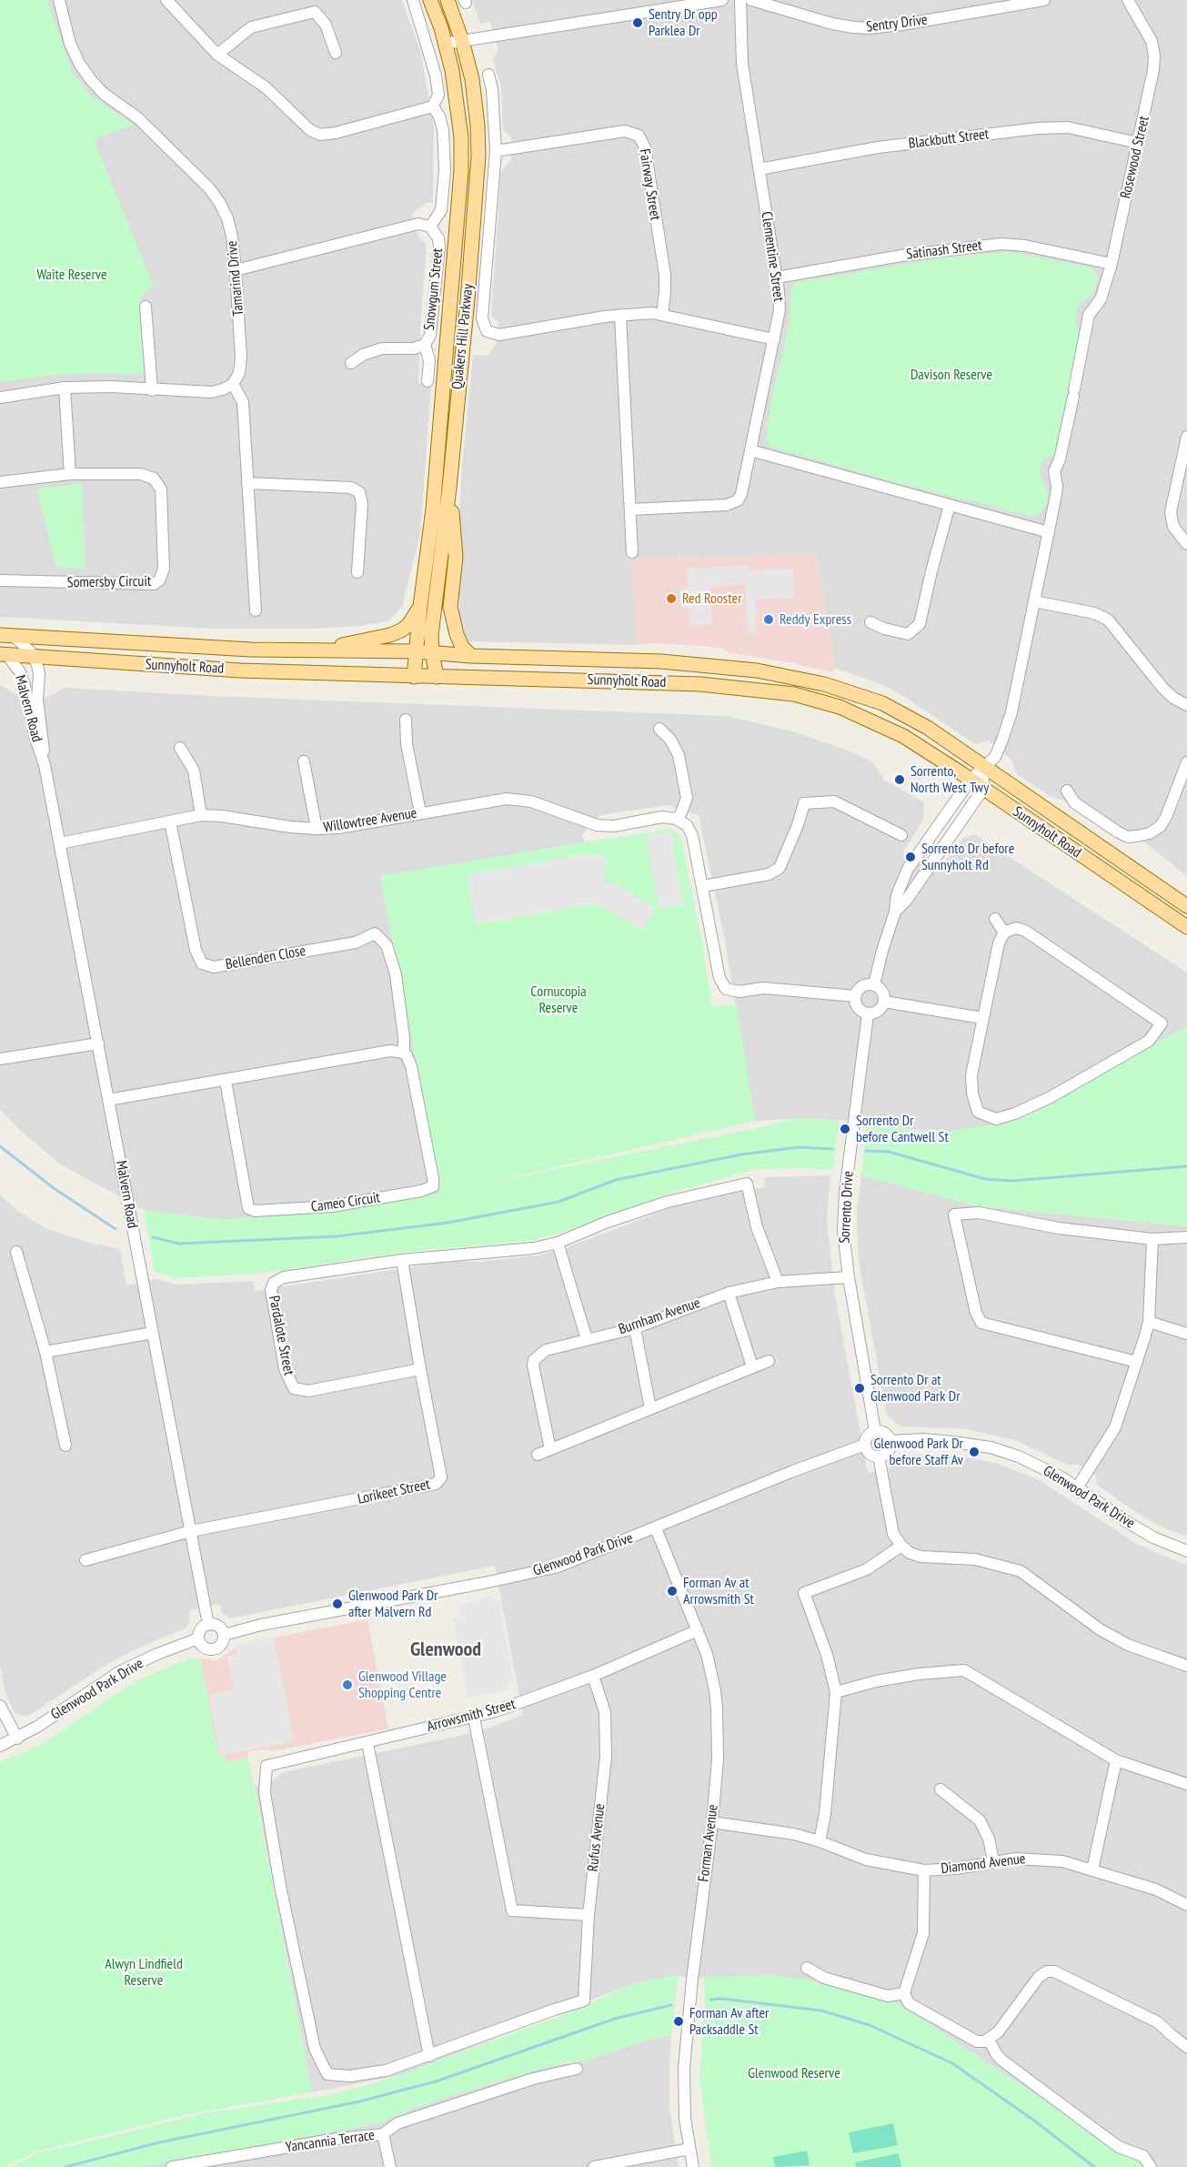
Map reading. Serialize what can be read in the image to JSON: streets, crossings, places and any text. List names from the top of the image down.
{
  "streets": {
    "main road": ["Quakers Hill Parkway", "Sunnyholt Road"],
    "street": [
      "Sentry Drive",
      "Blackbutt Street",
      "Rosewood Street",
      "Fairway Street",
      "Satinash Street",
      "Clementine Street",
      "Tamarind Drive",
      "Snowgum Street",
      "Somersby Circuit",
      "Malvern Road",
      "Willowtree Avenue",
      "Bellenden Close",
      "Cameo Circuit",
      "Sorrento Drive",
      "Burnham Avenue",
      "Pardalote Street",
      "Lorikeet Street",
      "Glenwood Park Drive",
      "Arrowsmith Street",
      "Rufus Avenue",
      "Forman Avenue",
      "Diamond Avenue",
      "Yancannia Terrace"
    ]
  },
  "crossings": [
    ["Blackbutt Street", "Rosewood Street"],
    ["Blackbutt Street", "Clementine Street"],
    ["Rosewood Street", "Satinash Street"],
    ["Satinash Street", "Clementine Street"],
    ["Tamarind Drive", "Snowgum Street"],
    ["Quakers Hill Parkway", "Sunnyholt Road"],
    ["Sunnyholt Road", "Malvern Road"],
    ["Malvern Road", "Willowtree Avenue"],
    ["Malvern Road", "Lorikeet Street"],
    ["Malvern Road", "Glenwood Park Drive"],
    ["Willowtree Avenue", "Bellenden Close"],
    ["Bellenden Close", "Cameo Circuit"],
    ["Sorrento Drive", "Burnham Avenue"],
    ["Sorrento Drive", "Glenwood Park Drive"],
    ["Pardalote Street", "Lorikeet Street"],
    ["Glenwood Park Drive", "Forman Avenue"],
    ["Arrowsmith Street", "Rufus Avenue"],
    ["Arrowsmith Street", "Forman Avenue"],
    ["Forman Avenue", "Diamond Avenue"]
  ],
  "districts": ["Glenwood"],
  "parks": [
    "Waite Reserve",
    "Davison Reserve",
    "Cornucopia Reserve",
    "Alwyn Lindfield Reserve",
    "Glenwood Reserve"
  ],
  "places": [
    "Sentry Dr opp Parklea Dr",
    "Red Rooster",
    "Reddy Express",
    "Sorrento, North West Twy",
    "Sorrento Dr before Sunnyholt Rd",
    "Sorrento Dr before Cantwell St",
    "Sorrento Dr at Glenwood Park Dr",
    "Glenwood Park Dr before Staff Av",
    "Forman Av at Arrowsmith St",
    "Glenwood Park Dr after Malvern Rd",
    "Glenwood Village Shopping Centre",
    "Forman Av after Packsaddle St"
  ]
}
